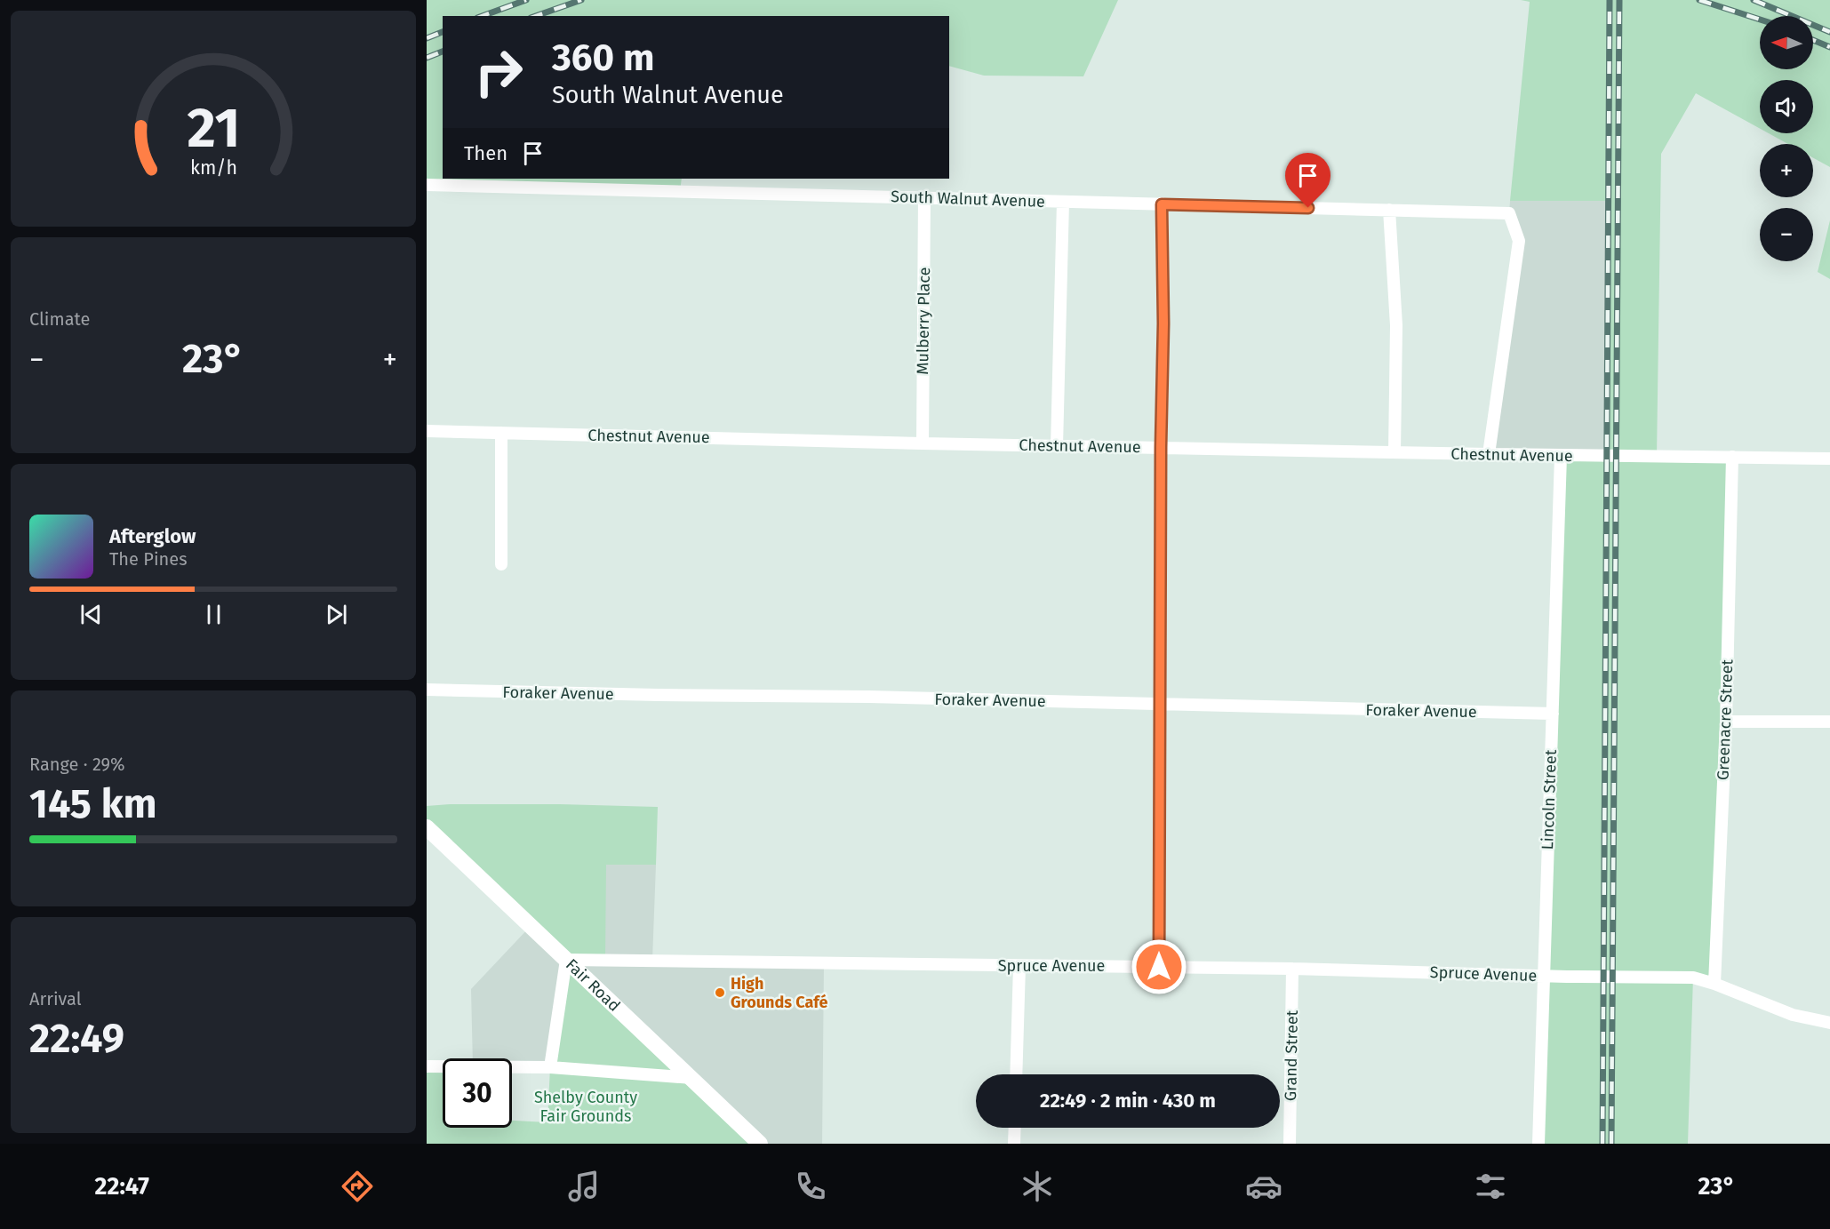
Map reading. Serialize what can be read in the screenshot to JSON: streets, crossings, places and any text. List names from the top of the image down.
{
  "streets": {
    "main road": ["Fair Road"],
    "street": [
      "South Walnut Avenue",
      "Mulberry Place",
      "Chestnut Avenue",
      "Foraker Avenue",
      "Greenacre Street",
      "Lincoln Street",
      "Spruce Avenue",
      "Grand Street"
    ]
  },
  "crossings": [
    ["South Walnut Avenue", "Mulberry Place"],
    ["South Walnut Avenue", "Chestnut Avenue"],
    ["Mulberry Place", "Chestnut Avenue"],
    ["Chestnut Avenue", "Greenacre Street"],
    ["Chestnut Avenue", "Lincoln Street"],
    ["Foraker Avenue", "Lincoln Street"],
    ["Greenacre Street", "Spruce Avenue"],
    ["Lincoln Street", "Spruce Avenue"],
    ["Spruce Avenue", "Fair Road"],
    ["Spruce Avenue", "Grand Street"]
  ],
  "parks": ["Shelby County Fair Grounds"],
  "places": ["High Grounds Café"],
  "north": "left",
  "page": {
    "map_buttons": ["+", "−"],
    "turn": ["360 m", "South Walnut Avenue"],
    "then": "Then",
    "tile": [
      "Climate",
      ["Range · 29%", "145 km"],
      ["Arrival", "22:49"]
    ],
    "heat": ["−", "23°", "+"],
    "song": ["Afterglow", "The Pines"],
    "limit": "30",
    "trip": "22:49 · 2 min · 430 m",
    "tabs": ["22:47", "23°"],
    "gauge": ["21", "km/h"]
  }
}
